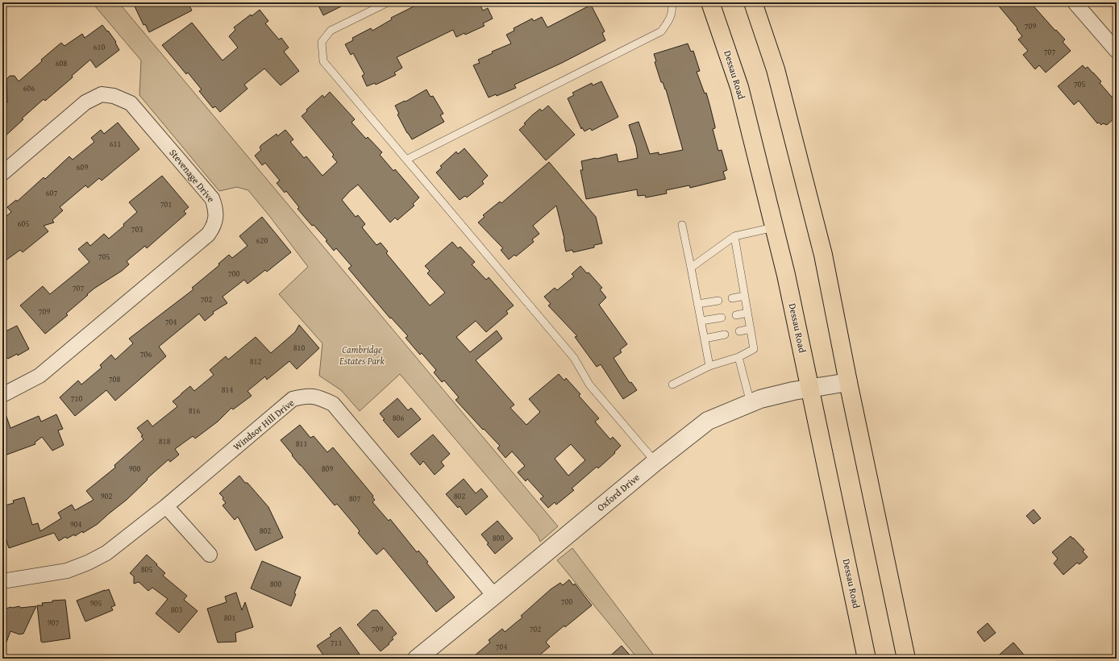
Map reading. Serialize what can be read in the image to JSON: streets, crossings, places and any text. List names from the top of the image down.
{
  "streets": {
    "main road": ["Dessau Road"],
    "street": ["Stevenage Drive", "Windsor Hill Drive", "Oxford Drive"]
  },
  "crossings": [
    ["Dessau Road", "Oxford Drive"],
    ["Windsor Hill Drive", "Oxford Drive"]
  ],
  "parks": ["Cambridge Estates Park"],
  "house_numbers": [
    "709",
    "610",
    "707",
    "608",
    "705",
    "606",
    "611",
    "609",
    "607",
    "701",
    "605",
    "703",
    "620",
    "705",
    "700",
    "707",
    "702",
    "709",
    "704",
    "810",
    "706",
    "812",
    "708",
    "814",
    "710",
    "816",
    "806",
    "818",
    "811",
    "900",
    "809",
    "902",
    "802",
    "807",
    "904",
    "802",
    "800",
    "805",
    "800",
    "700",
    "905",
    "803",
    "801",
    "907",
    "709",
    "702",
    "711",
    "704"
  ]
}
